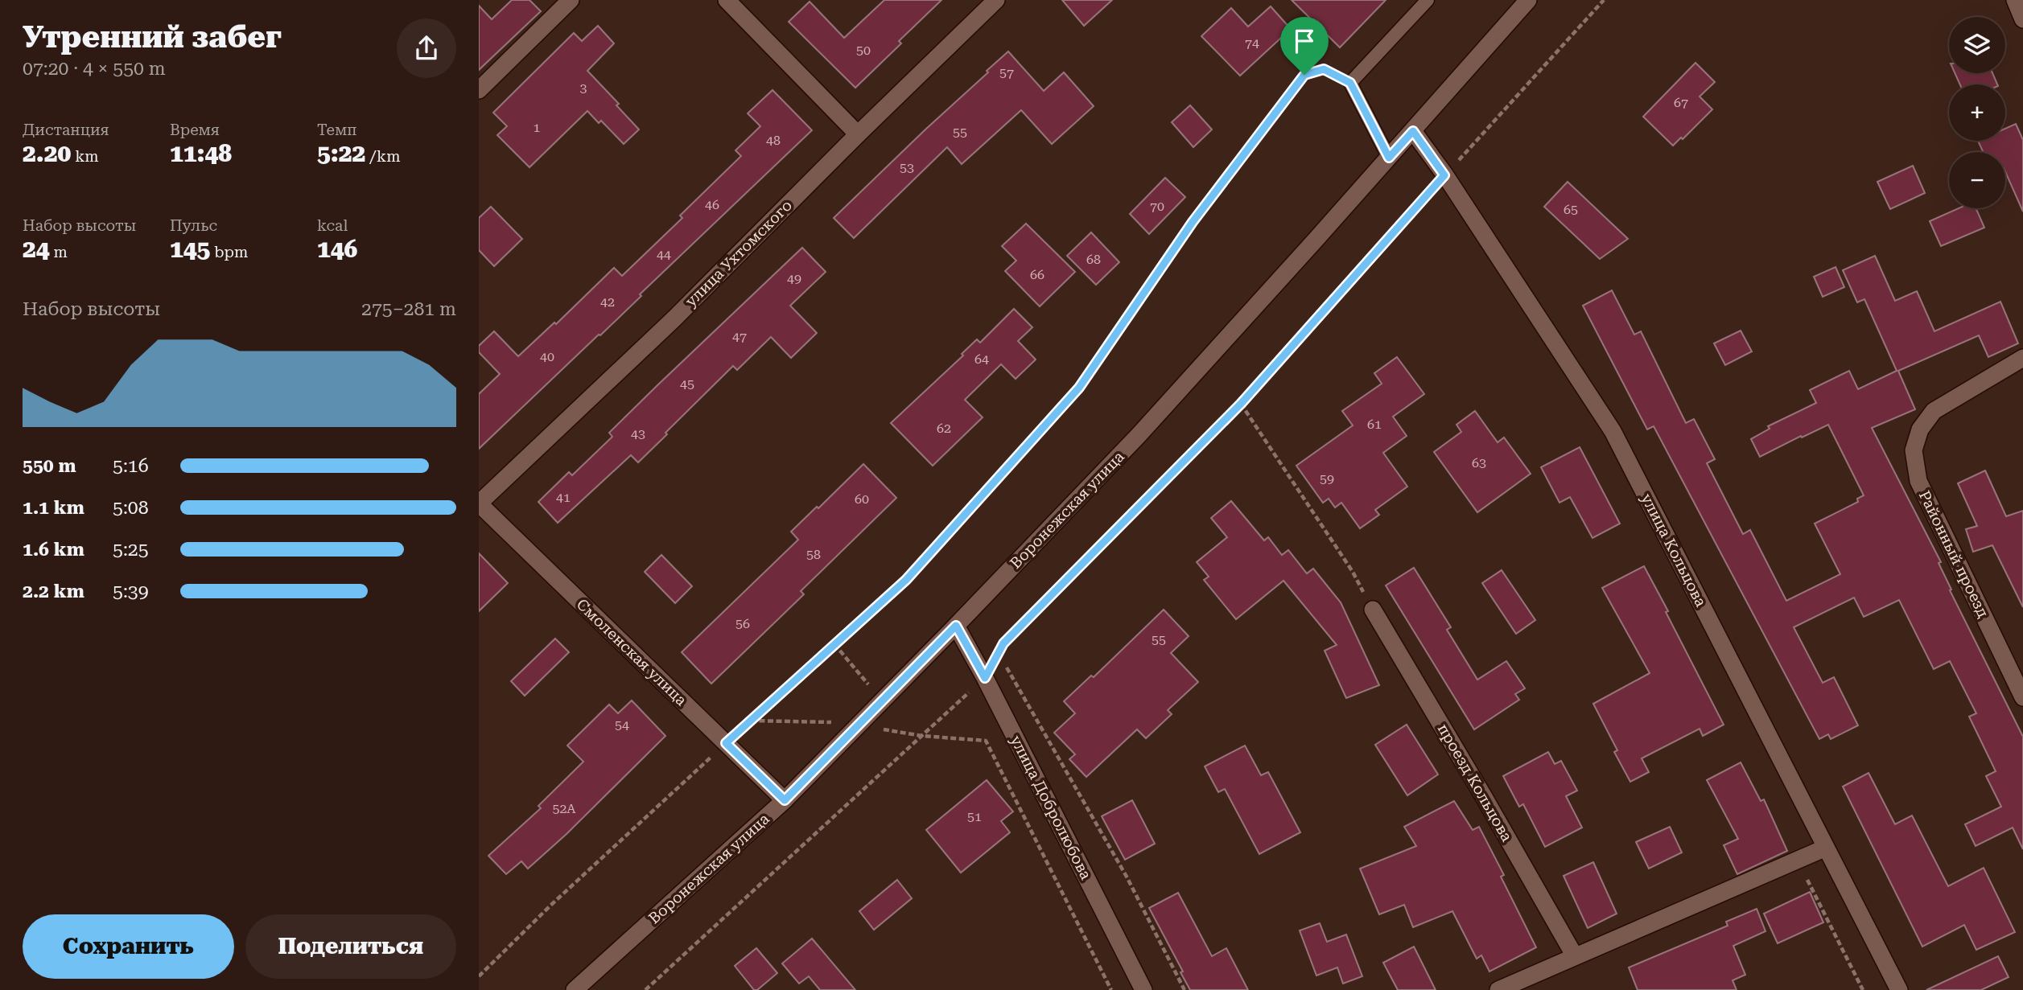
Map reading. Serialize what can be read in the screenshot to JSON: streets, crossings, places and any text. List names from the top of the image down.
{
  "streets": {
    "street": [
      "улица Ухтомского",
      "Воронежская улица",
      "улица Кольцова",
      "Районный проезд",
      "Смоленская улица",
      "проезд Кольцова",
      "улица Добролюбова"
    ]
  },
  "crossings": [
    ["улица Ухтомского", "Смоленская улица"],
    ["Воронежская улица", "улица Кольцова"],
    ["Воронежская улица", "Смоленская улица"],
    ["Воронежская улица", "улица Добролюбова"]
  ],
  "house_numbers": [
    "74",
    "50",
    "57",
    "3",
    "67",
    "1",
    "55",
    "48",
    "53",
    "46",
    "70",
    "65",
    "44",
    "68",
    "66",
    "49",
    "42",
    "47",
    "40",
    "64",
    "45",
    "61",
    "62",
    "43",
    "63",
    "59",
    "41",
    "60",
    "58",
    "56",
    "55",
    "54",
    "52А",
    "51"
  ],
  "page": {
    "heading": ["Утренний забег", "07:20 · 4 × 550 m"],
    "map_buttons": ["+", "−"],
    "stats": [
      ["Дистанция", "2.20 km"],
      ["Время", "11:48"],
      ["Темп", "5:22 /km"],
      ["Набор высоты", "24 m"],
      ["Пульс", "145 bpm"],
      ["kcal", "146"]
    ],
    "chart": ["Набор высоты", "275–281 m"],
    "list": [
      {
        "name": "550 m",
        "note": "5:16"
      },
      {
        "name": "1.1 km",
        "note": "5:08"
      },
      {
        "name": "1.6 km",
        "note": "5:25"
      },
      {
        "name": "2.2 km",
        "note": "5:39"
      }
    ],
    "buttons": ["Сохранить", "Поделиться"]
  }
}
